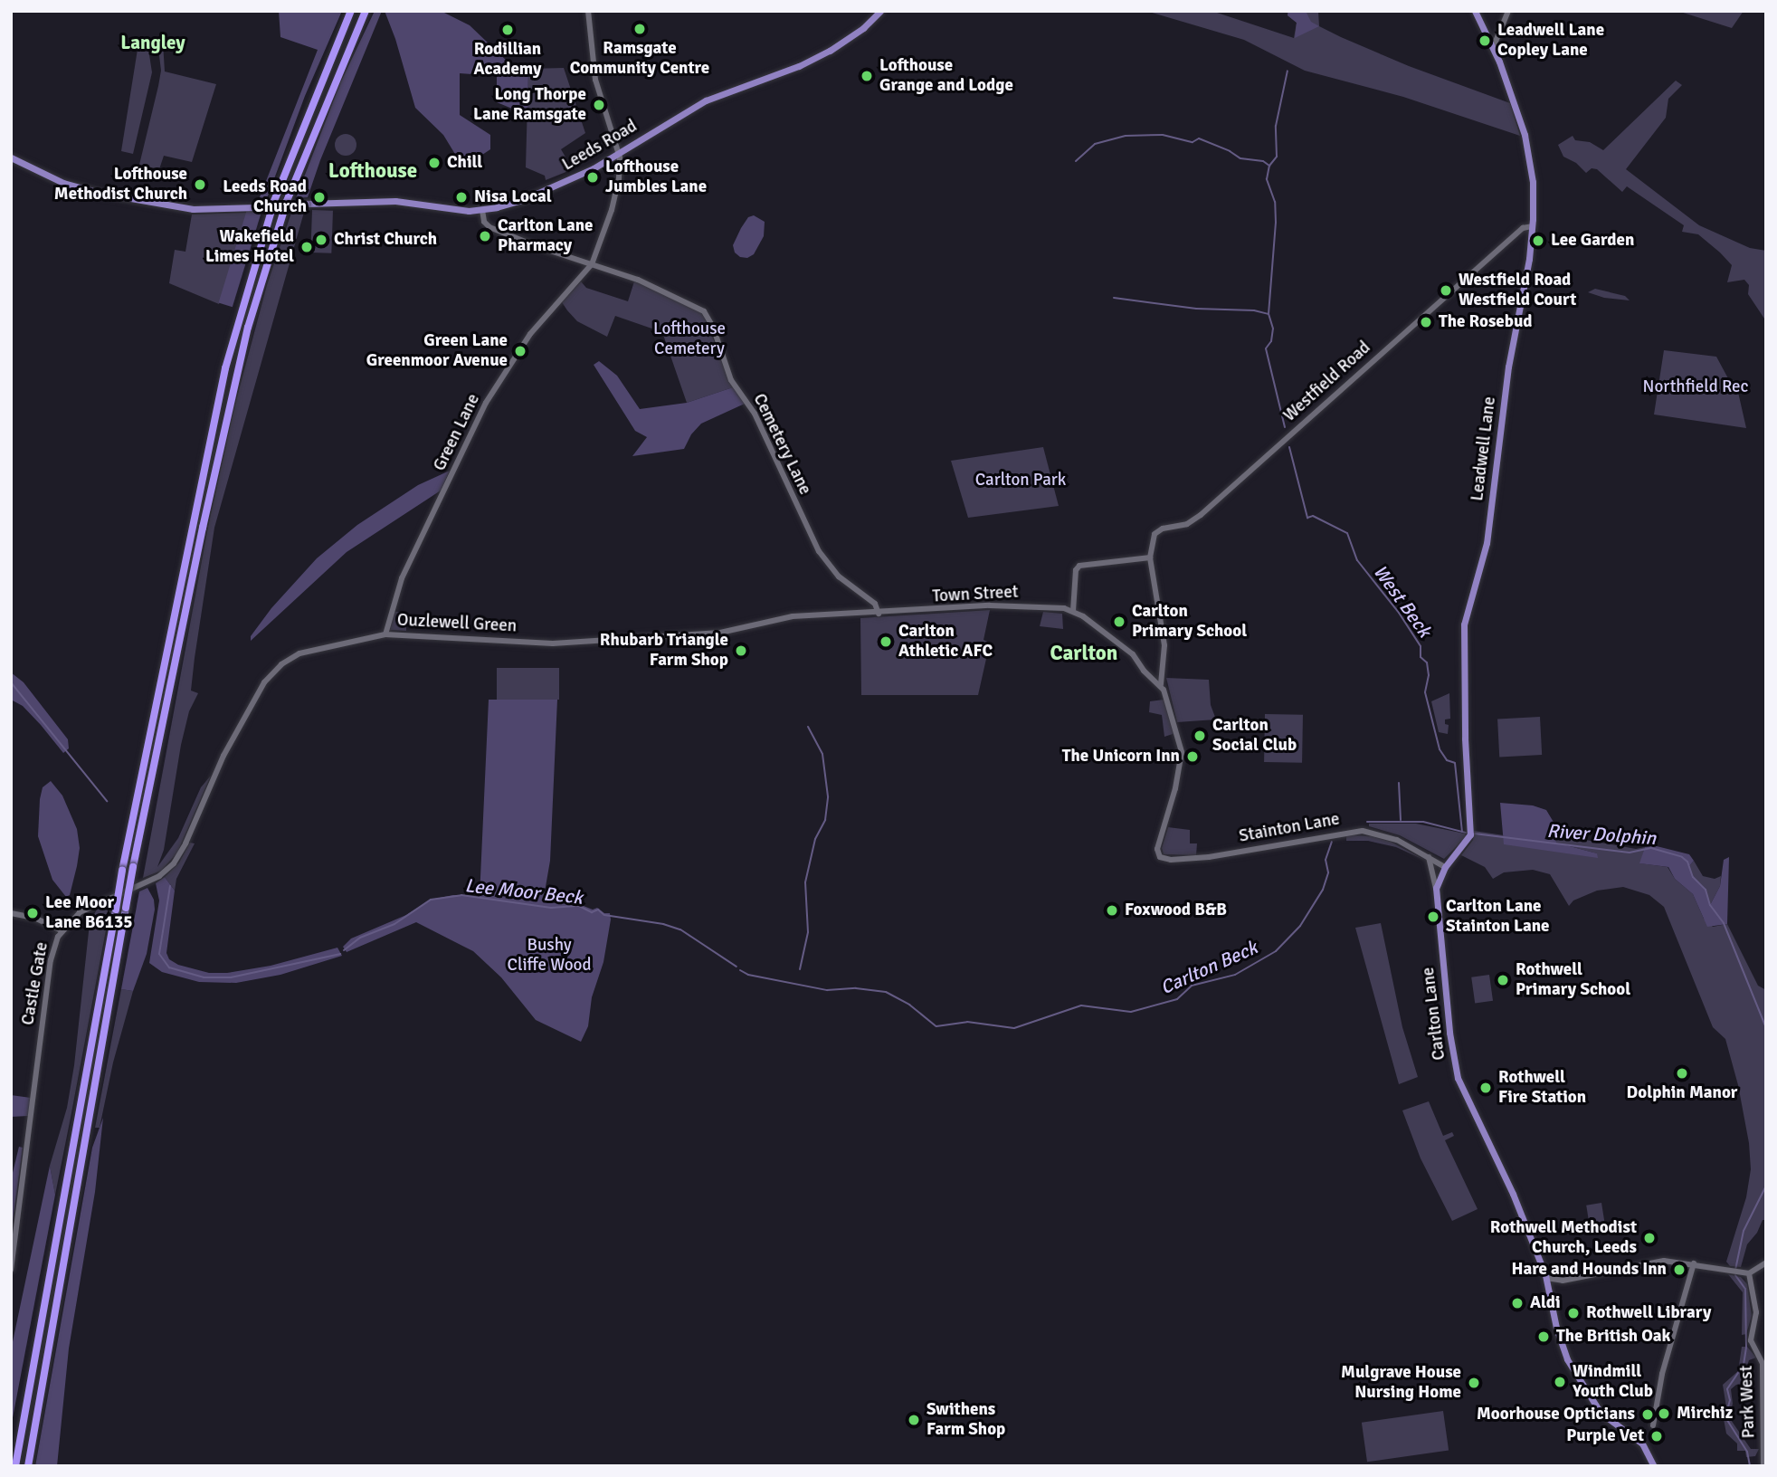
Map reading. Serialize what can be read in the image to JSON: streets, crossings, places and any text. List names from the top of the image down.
{
  "streets": {
    "main road": ["Leeds Road", "Leadwell Lane", "Carlton Lane"],
    "street": [
      "Westfield Road",
      "Green Lane",
      "Cemetery Lane",
      "Town Street",
      "Ouzlewell Green",
      "Stainton Lane",
      "Castle Gate",
      "Park West"
    ]
  },
  "crossings": [
    ["Westfield Road", "Leadwell Lane"],
    ["Green Lane", "Cemetery Lane"],
    ["Green Lane", "Ouzlewell Green"],
    ["Cemetery Lane", "Town Street"],
    ["Cemetery Lane", "Ouzlewell Green"],
    ["Leadwell Lane", "Stainton Lane"],
    ["Leadwell Lane", "Carlton Lane"],
    ["Town Street", "Ouzlewell Green"],
    ["Ouzlewell Green", "Castle Gate"]
  ],
  "districts": ["Langley", "Lofthouse", "Carlton"],
  "water": [
    "West Beck",
    "River Dolphin",
    "Lee Moor Beck",
    "Carlton Beck"
  ],
  "parks": [
    "Lofthouse Cemetery",
    "Northfield Rec",
    "Carlton Park",
    "Bushy Cliffe Wood"
  ],
  "places": [
    "Ramsgate Community Centre",
    "Rodillian Academy",
    "Leadwell Lane Copley Lane",
    "Lofthouse Grange and Lodge",
    "Long Thorpe Lane Ramsgate",
    "Chill",
    "Lofthouse Jumbles Lane",
    "Lofthouse Methodist Church",
    "Leeds Road Church",
    "Nisa Local",
    "Carlton Lane Pharmacy",
    "Christ Church",
    "Lee Garden",
    "Wakefield Limes Hotel",
    "Westfield Road Westfield Court",
    "The Rosebud",
    "Green Lane Greenmoor Avenue",
    "Carlton Primary School",
    "Carlton Athletic AFC",
    "Rhubarb Triangle Farm Shop",
    "Carlton Social Club",
    "The Unicorn Inn",
    "Foxwood B&B",
    "Lee Moor Lane B6135",
    "Carlton Lane Stainton Lane",
    "Rothwell Primary School",
    "Dolphin Manor",
    "Rothwell Fire Station",
    "Rothwell Methodist Church, Leeds",
    "Hare and Hounds Inn",
    "Aldi",
    "Rothwell Library",
    "The British Oak",
    "Windmill Youth Club",
    "Mulgrave House Nursing Home",
    "Mirchiz",
    "Moorhouse Opticians",
    "Swithens Farm Shop",
    "Purple Vet"
  ]
}
